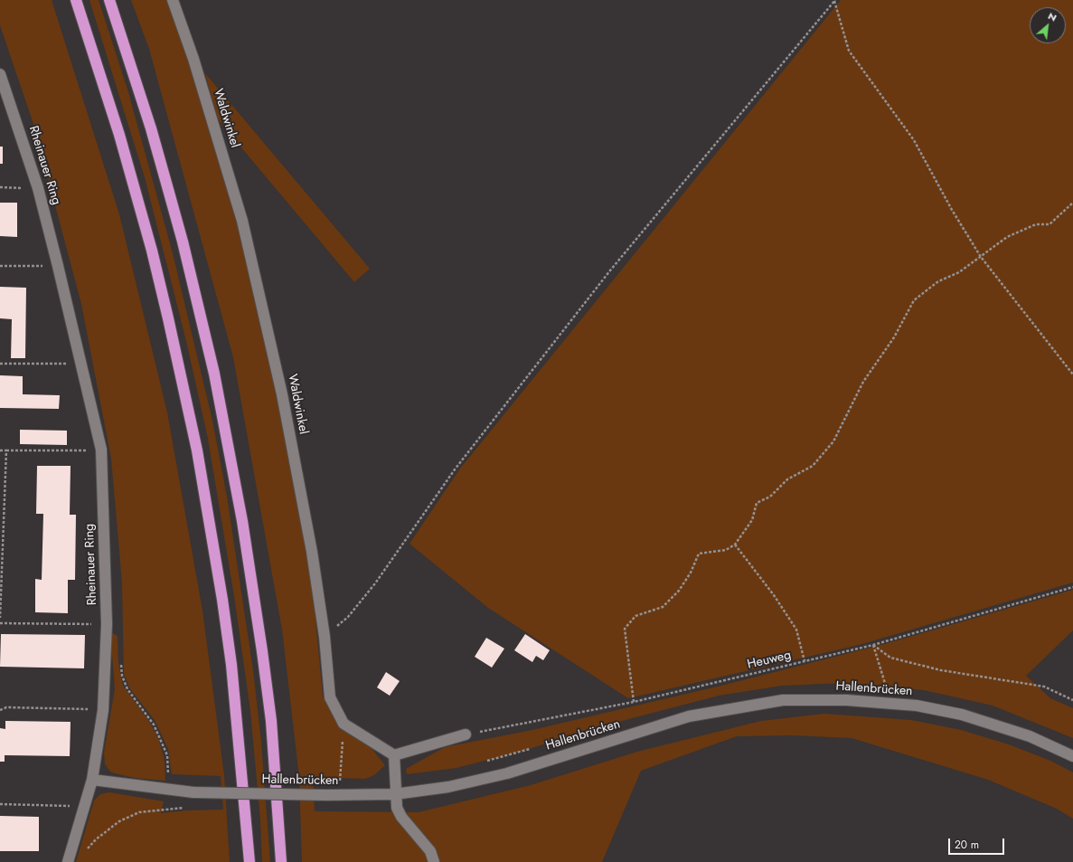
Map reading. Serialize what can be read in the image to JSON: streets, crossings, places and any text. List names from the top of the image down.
{
  "streets": {
    "street": ["Waldwinkel", "Rheinauer Ring", "Hallenbrücken"],
    "path": ["Heuweg"]
  },
  "crossings": [
    ["Rheinauer Ring", "Hallenbrücken"]
  ],
  "scale_bar": "20 m",
  "north": "top right"
}
